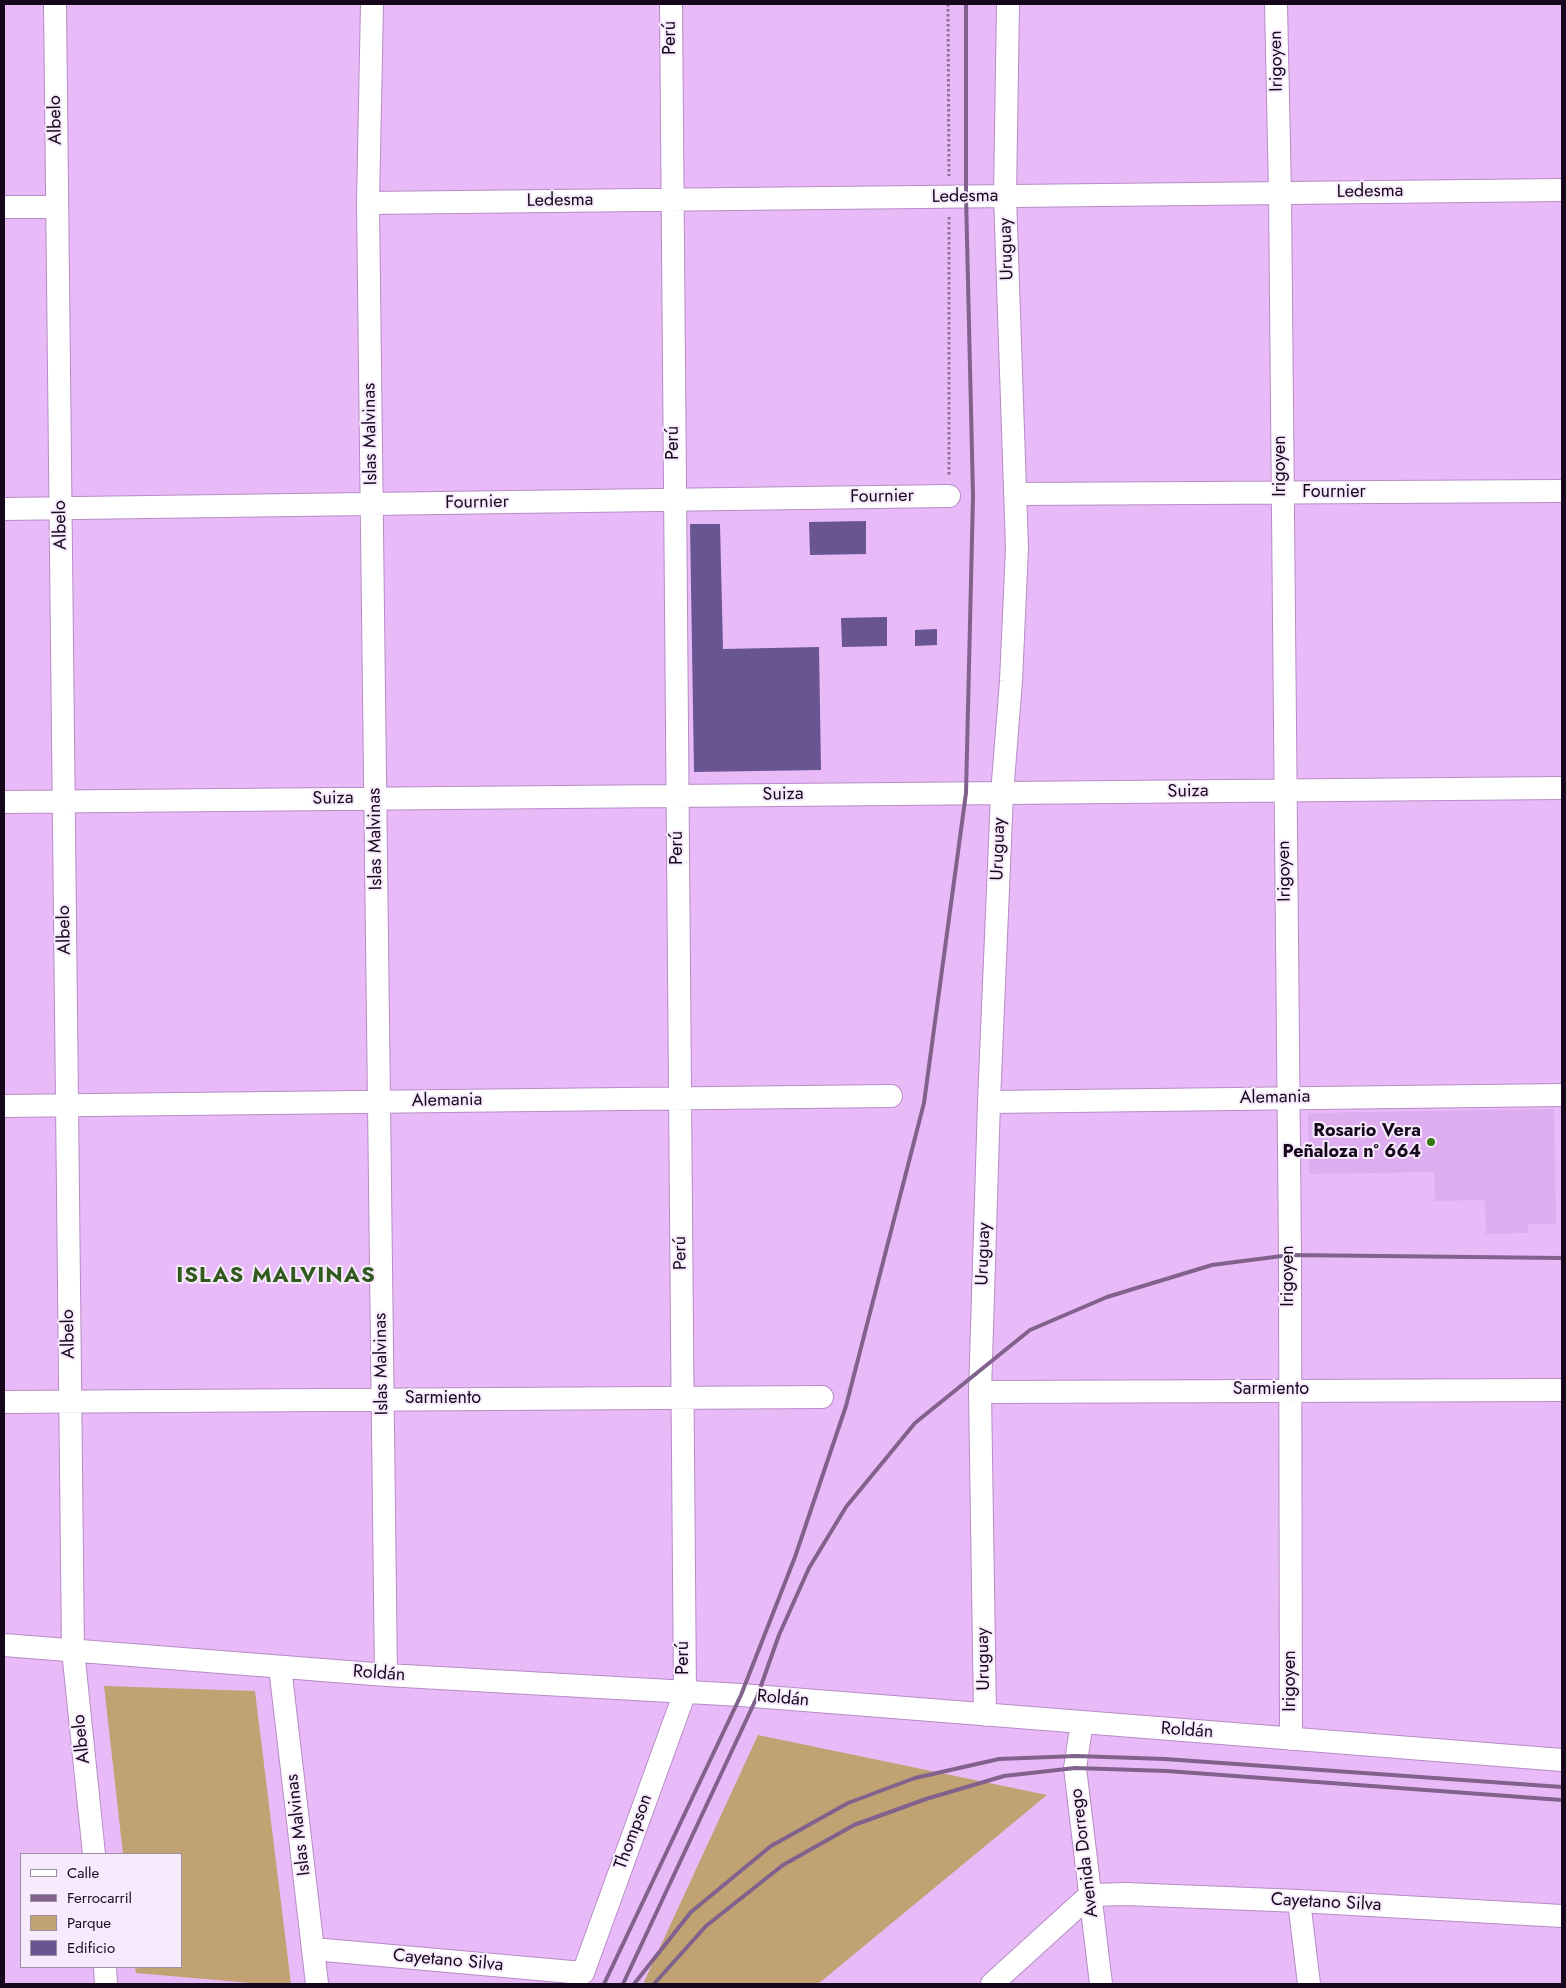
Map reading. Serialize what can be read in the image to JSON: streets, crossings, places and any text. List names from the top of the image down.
{
  "streets": {
    "street": [
      "Perú",
      "Irigoyen",
      "Albelo",
      "Ledesma",
      "Uruguay",
      "Islas Malvinas",
      "Fournier",
      "Suiza",
      "Alemania",
      "Sarmiento",
      "Roldán",
      "Thompson",
      "Avenida Dorrego",
      "Cayetano Silva"
    ]
  },
  "crossings": [
    ["Perú", "Ledesma"],
    ["Perú", "Fournier"],
    ["Perú", "Suiza"],
    ["Perú", "Alemania"],
    ["Perú", "Sarmiento"],
    ["Perú", "Roldán"],
    ["Perú", "Thompson"],
    ["Irigoyen", "Ledesma"],
    ["Irigoyen", "Fournier"],
    ["Irigoyen", "Suiza"],
    ["Irigoyen", "Alemania"],
    ["Irigoyen", "Sarmiento"],
    ["Irigoyen", "Roldán"],
    ["Albelo", "Fournier"],
    ["Albelo", "Suiza"],
    ["Albelo", "Alemania"],
    ["Albelo", "Sarmiento"],
    ["Albelo", "Roldán"],
    ["Ledesma", "Uruguay"],
    ["Ledesma", "Islas Malvinas"],
    ["Uruguay", "Fournier"],
    ["Uruguay", "Suiza"],
    ["Uruguay", "Alemania"],
    ["Uruguay", "Sarmiento"],
    ["Uruguay", "Roldán"],
    ["Islas Malvinas", "Fournier"],
    ["Islas Malvinas", "Suiza"],
    ["Islas Malvinas", "Alemania"],
    ["Islas Malvinas", "Sarmiento"],
    ["Islas Malvinas", "Roldán"],
    ["Islas Malvinas", "Cayetano Silva"],
    ["Roldán", "Thompson"],
    ["Roldán", "Avenida Dorrego"],
    ["Thompson", "Cayetano Silva"],
    ["Avenida Dorrego", "Cayetano Silva"]
  ],
  "districts": ["ISLAS MALVINAS"],
  "places": ["Rosario Vera Peñaloza n° 664"],
  "legend": [
    "Calle",
    "Ferrocarril",
    "Parque",
    "Edificio"
  ]
}
